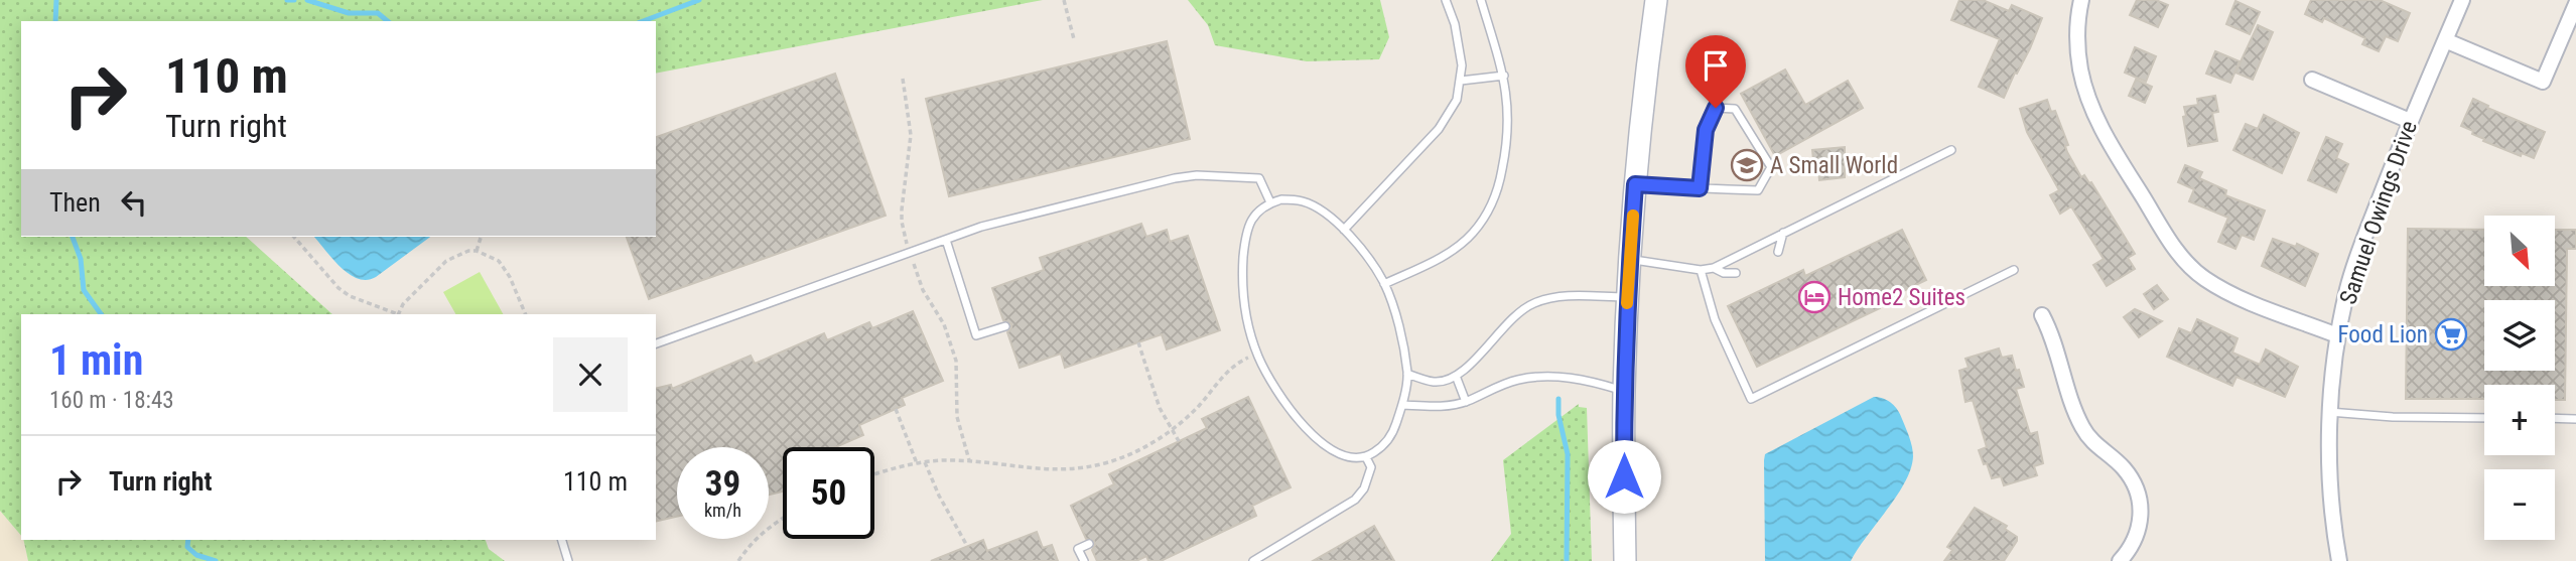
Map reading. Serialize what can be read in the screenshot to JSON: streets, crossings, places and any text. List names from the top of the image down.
{
  "streets": {
    "street": ["Samuel Owings Drive"]
  },
  "places": {
    "school or university": ["A Small World"],
    "hotel": ["Home2 Suites"],
    "supermarket": ["Food Lion"]
  },
  "north": "bottom right",
  "page": {
    "turn": ["110 m", "Turn right"],
    "then": "Then",
    "map_buttons": ["+", "−"],
    "heading": ["1 min", "160 m · 18:43"],
    "list": [
      {
        "name": "Turn right",
        "value": "110 m"
      }
    ],
    "speed": "39 km/h",
    "limit": "50"
  }
}
